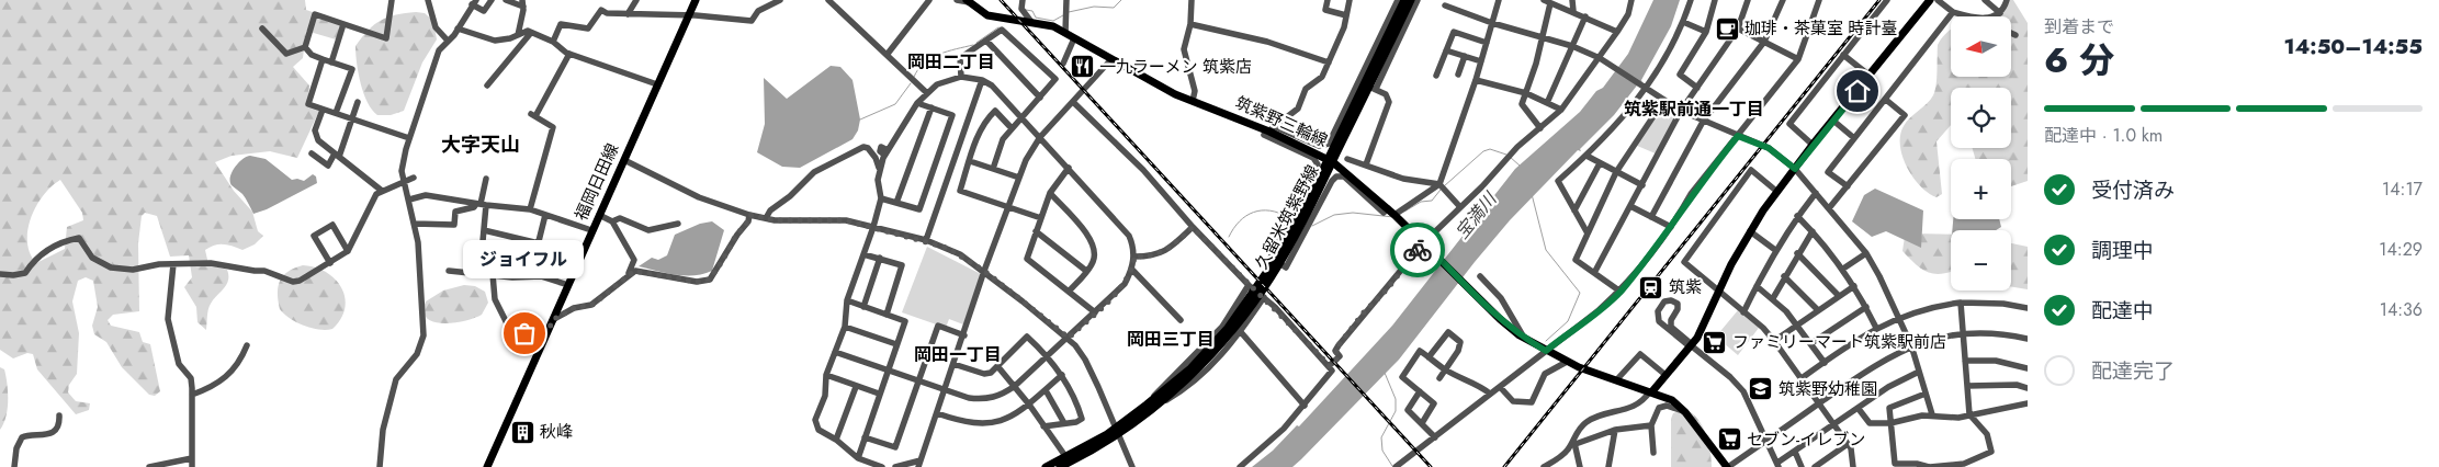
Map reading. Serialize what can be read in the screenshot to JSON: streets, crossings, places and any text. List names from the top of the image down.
{
  "streets": {
    "main road": ["筑紫野三輪線", "福岡日田線", "久留米筑紫野線"]
  },
  "crossings": [
    ["筑紫野三輪線", "久留米筑紫野線"]
  ],
  "districts": [
    "岡田二丁目",
    "筑紫駅前通一丁目",
    "大字天山",
    "岡田三丁目",
    "岡田一丁目"
  ],
  "water": ["宝満川"],
  "places": {
    "cafe": ["珈琲・茶菓室 時計臺"],
    "restaurant": ["一九ラーメン 筑紫店"],
    "station": ["筑紫"],
    "other": ["ジョイフル"],
    "supermarket": ["ファミリーマート筑紫駅前店", "セブン-イレブン"],
    "school or university": ["筑紫野幼稚園"],
    "building": ["秋峰"]
  },
  "north": "left",
  "page": {
    "heading": ["6 分", "到着まで", "14:50–14:55"],
    "map_buttons": ["+", "−"],
    "bar": "配達中 · 1.0 km",
    "list": [
      ["受付済み", "14:17"],
      ["調理中", "14:29"],
      ["配達中", "14:36"],
      "配達完了"
    ],
    "bubble": "ジョイフル"
  }
}
